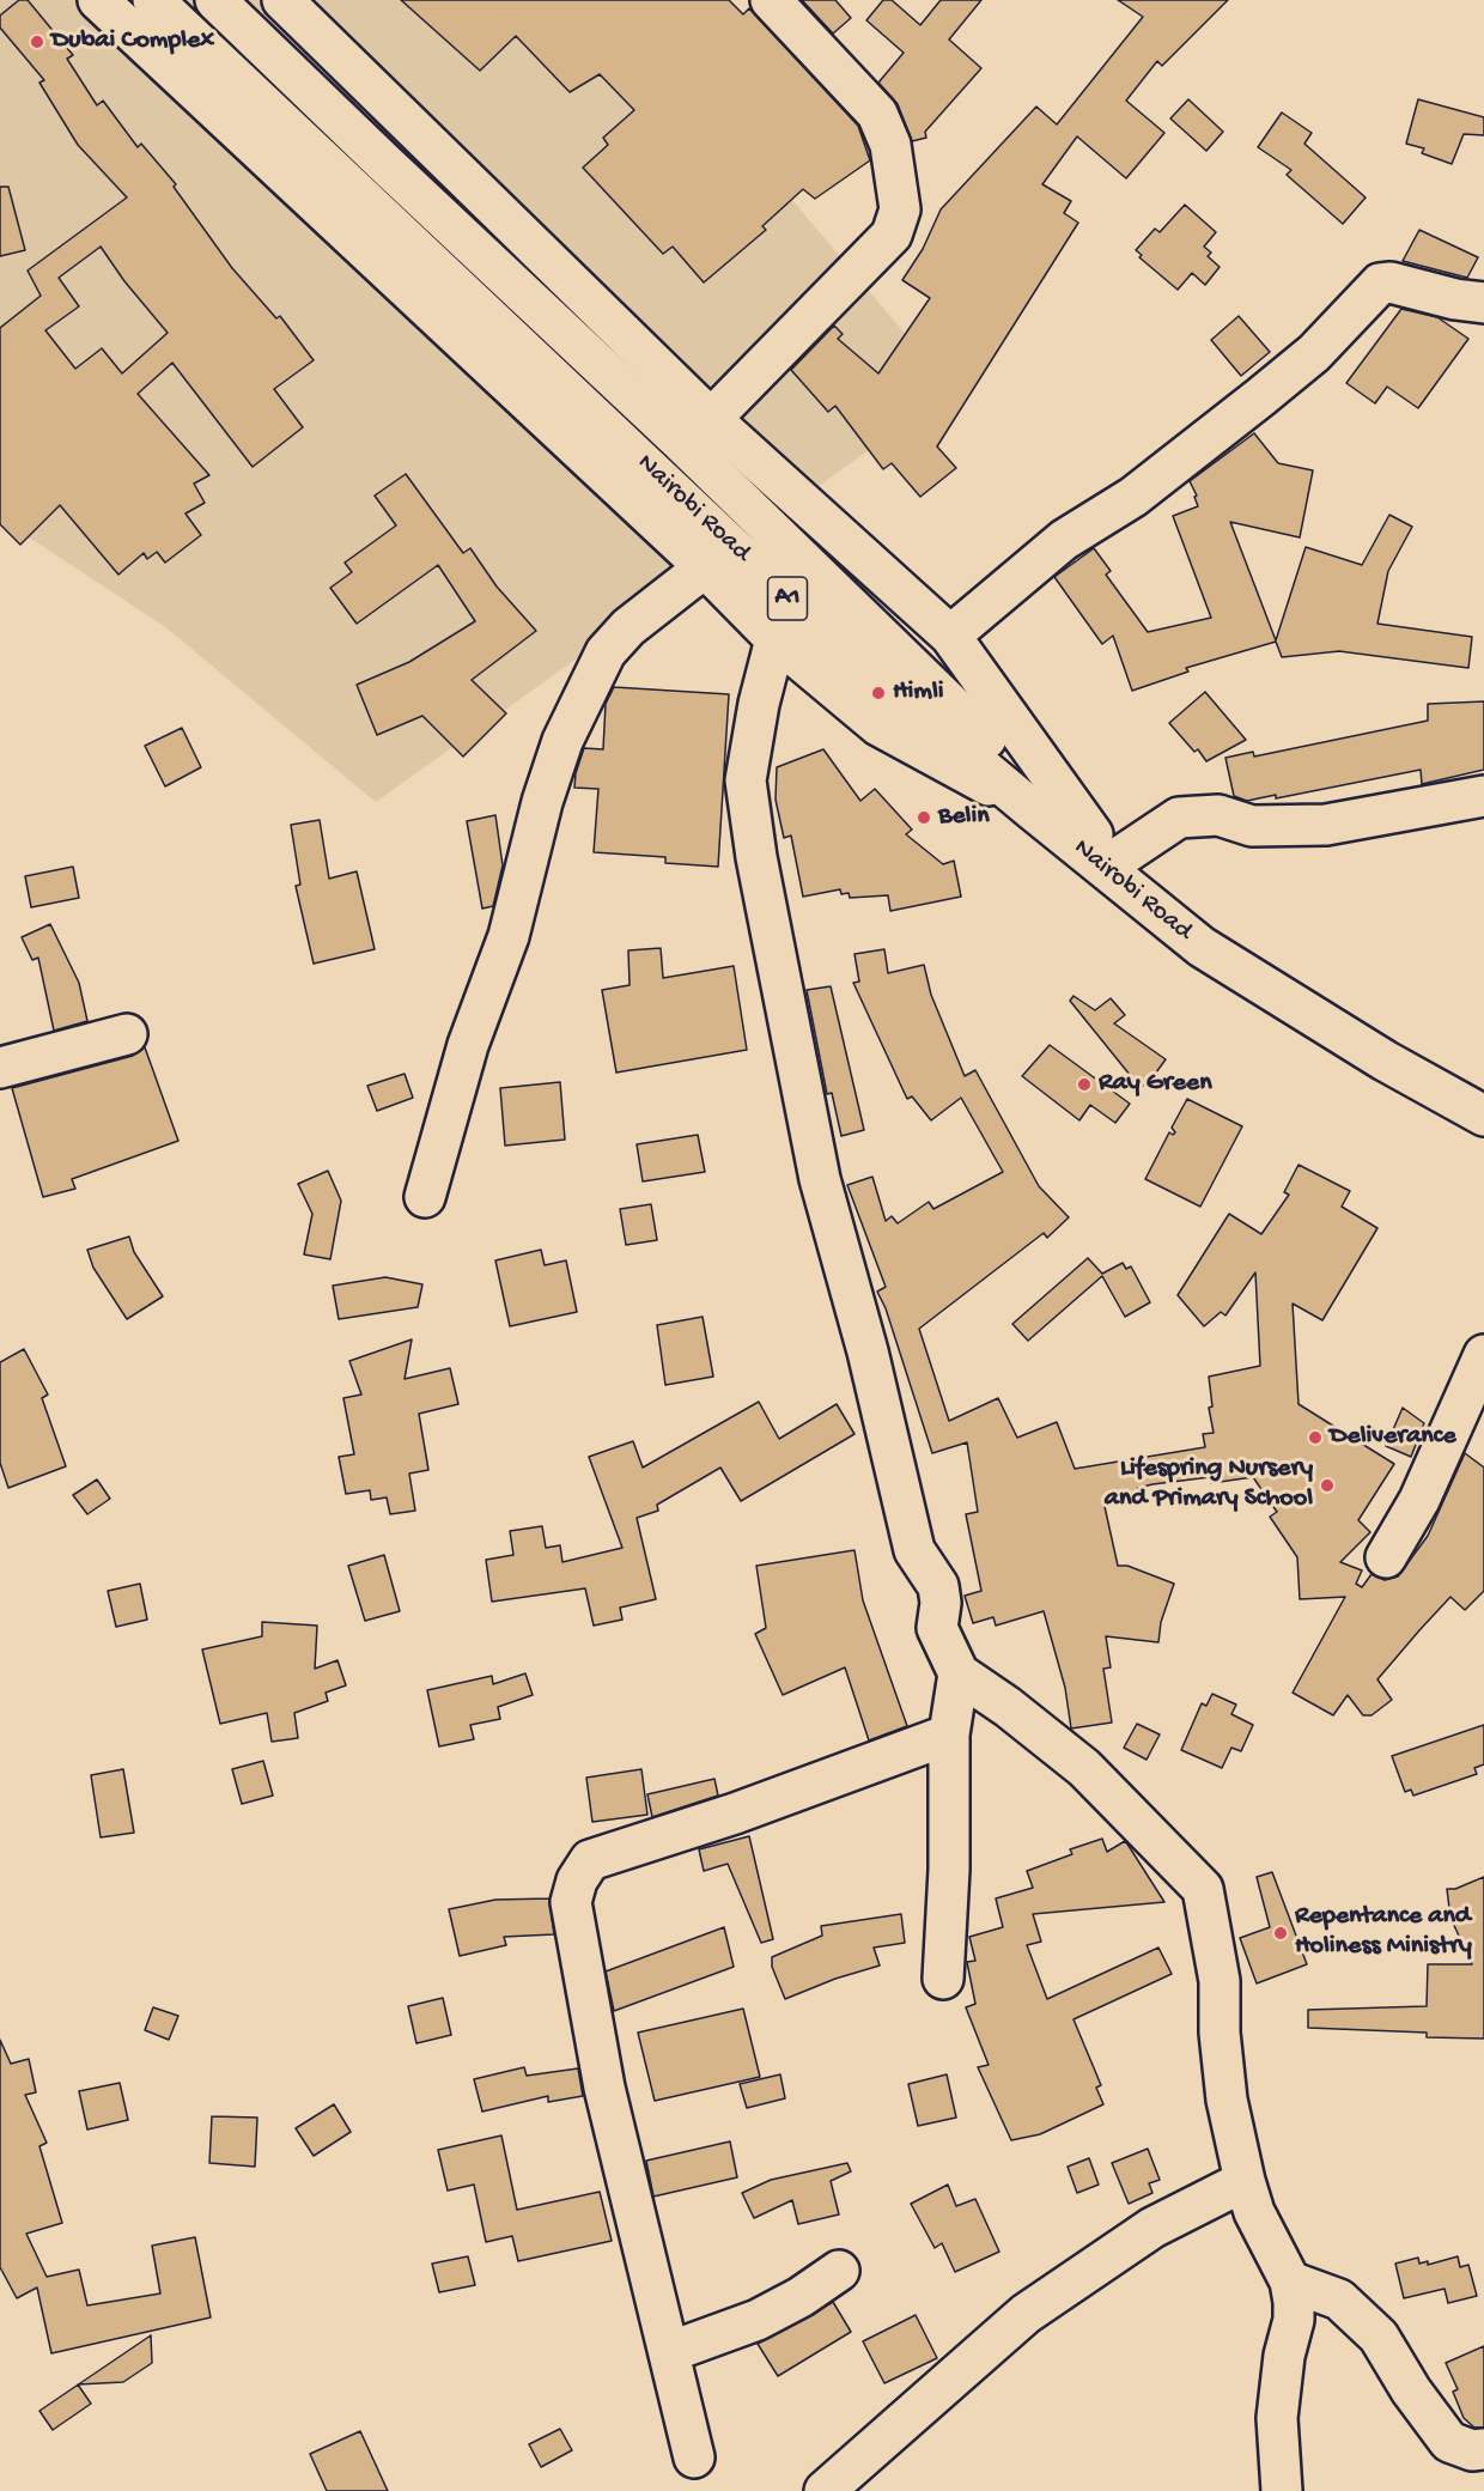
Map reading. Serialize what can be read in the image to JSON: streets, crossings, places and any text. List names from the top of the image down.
{
  "streets": {
    "main road": ["Nairobi Road", "A1"]
  },
  "places": [
    "Dubai Complex",
    "Himli",
    "Belin",
    "Ray Green",
    "Deliverance",
    "Lifespring Nursery and Primary School",
    "Repentance and Holiness Ministry"
  ]
}
